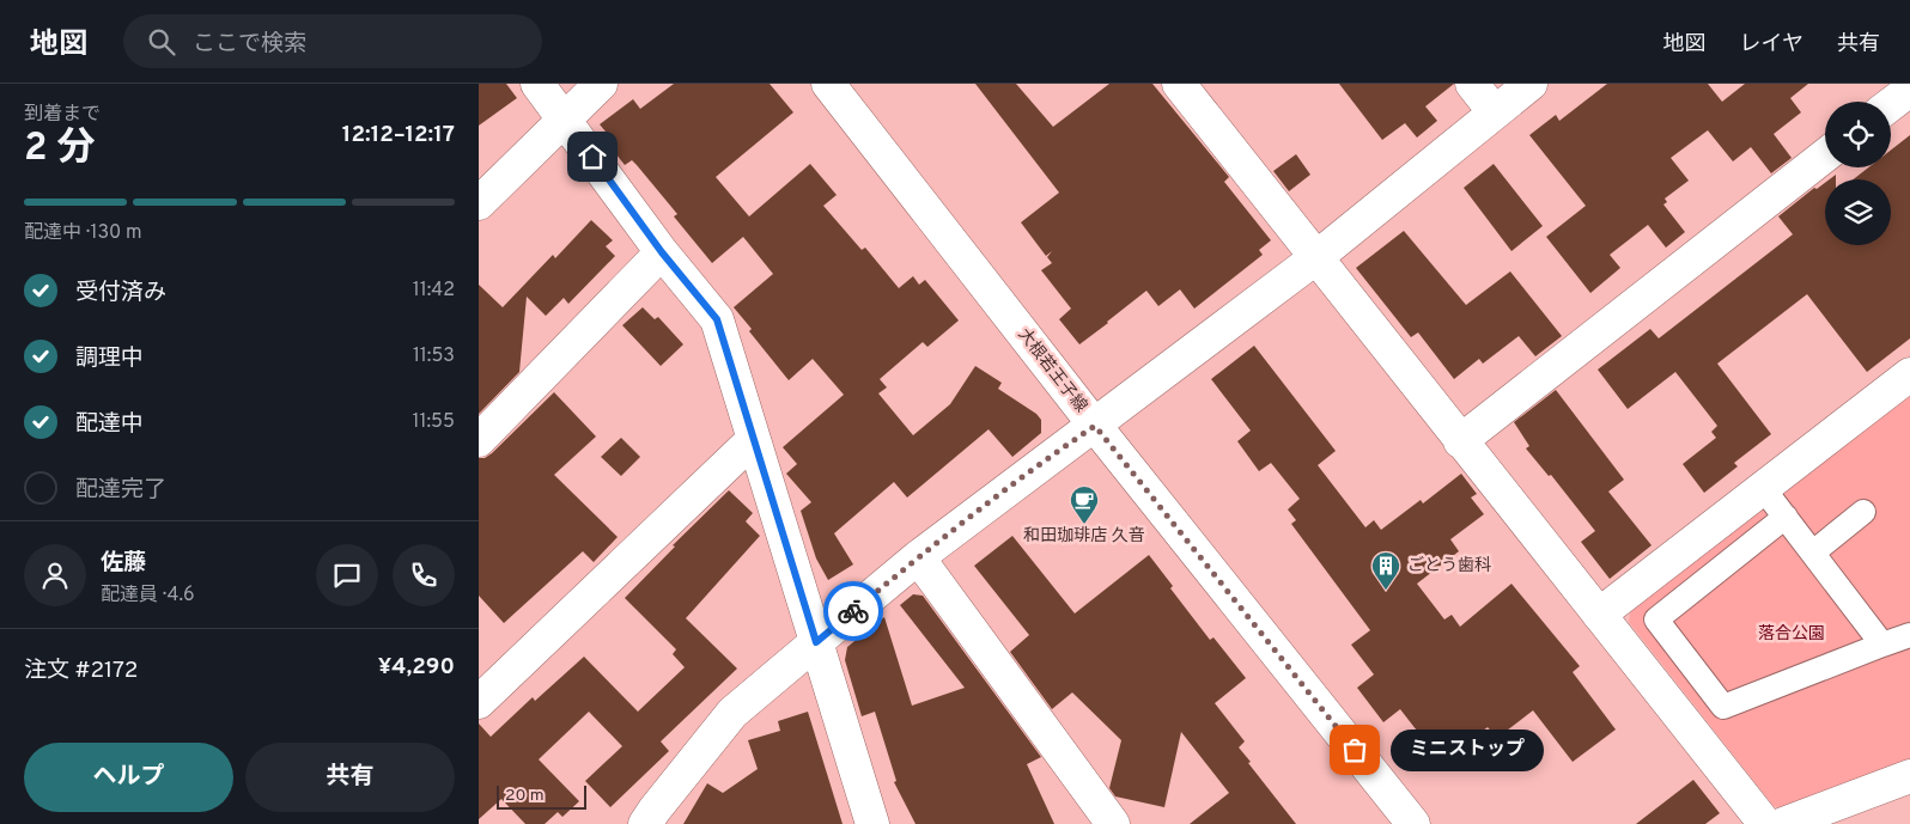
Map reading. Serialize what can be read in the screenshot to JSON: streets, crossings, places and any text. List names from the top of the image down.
{
  "streets": {
    "street": ["大根若王子線"]
  },
  "parks": ["落合公園"],
  "places": {
    "cafe": ["和田珈琲店 久音"],
    "building": ["ごとう歯科"],
    "other": ["ミニストップ"]
  },
  "scale_bar": "20 m",
  "page": {
    "header": "地図",
    "search": "ここで検索",
    "nav": ["地図", "レイヤ", "共有"],
    "heading": ["2 分", "到着まで", "12:12–12:17"],
    "panel": [
      "佐藤",
      "配達員 · 4.6",
      "注文 #2172",
      "¥4,290"
    ],
    "bar": "配達中 · 130 m",
    "list": [
      ["受付済み", "11:42"],
      ["調理中", "11:53"],
      ["配達中", "11:55"],
      "配達完了"
    ],
    "bubble": "ミニストップ",
    "buttons": ["ヘルプ", "共有"],
    "scale": "20 m"
  }
}
